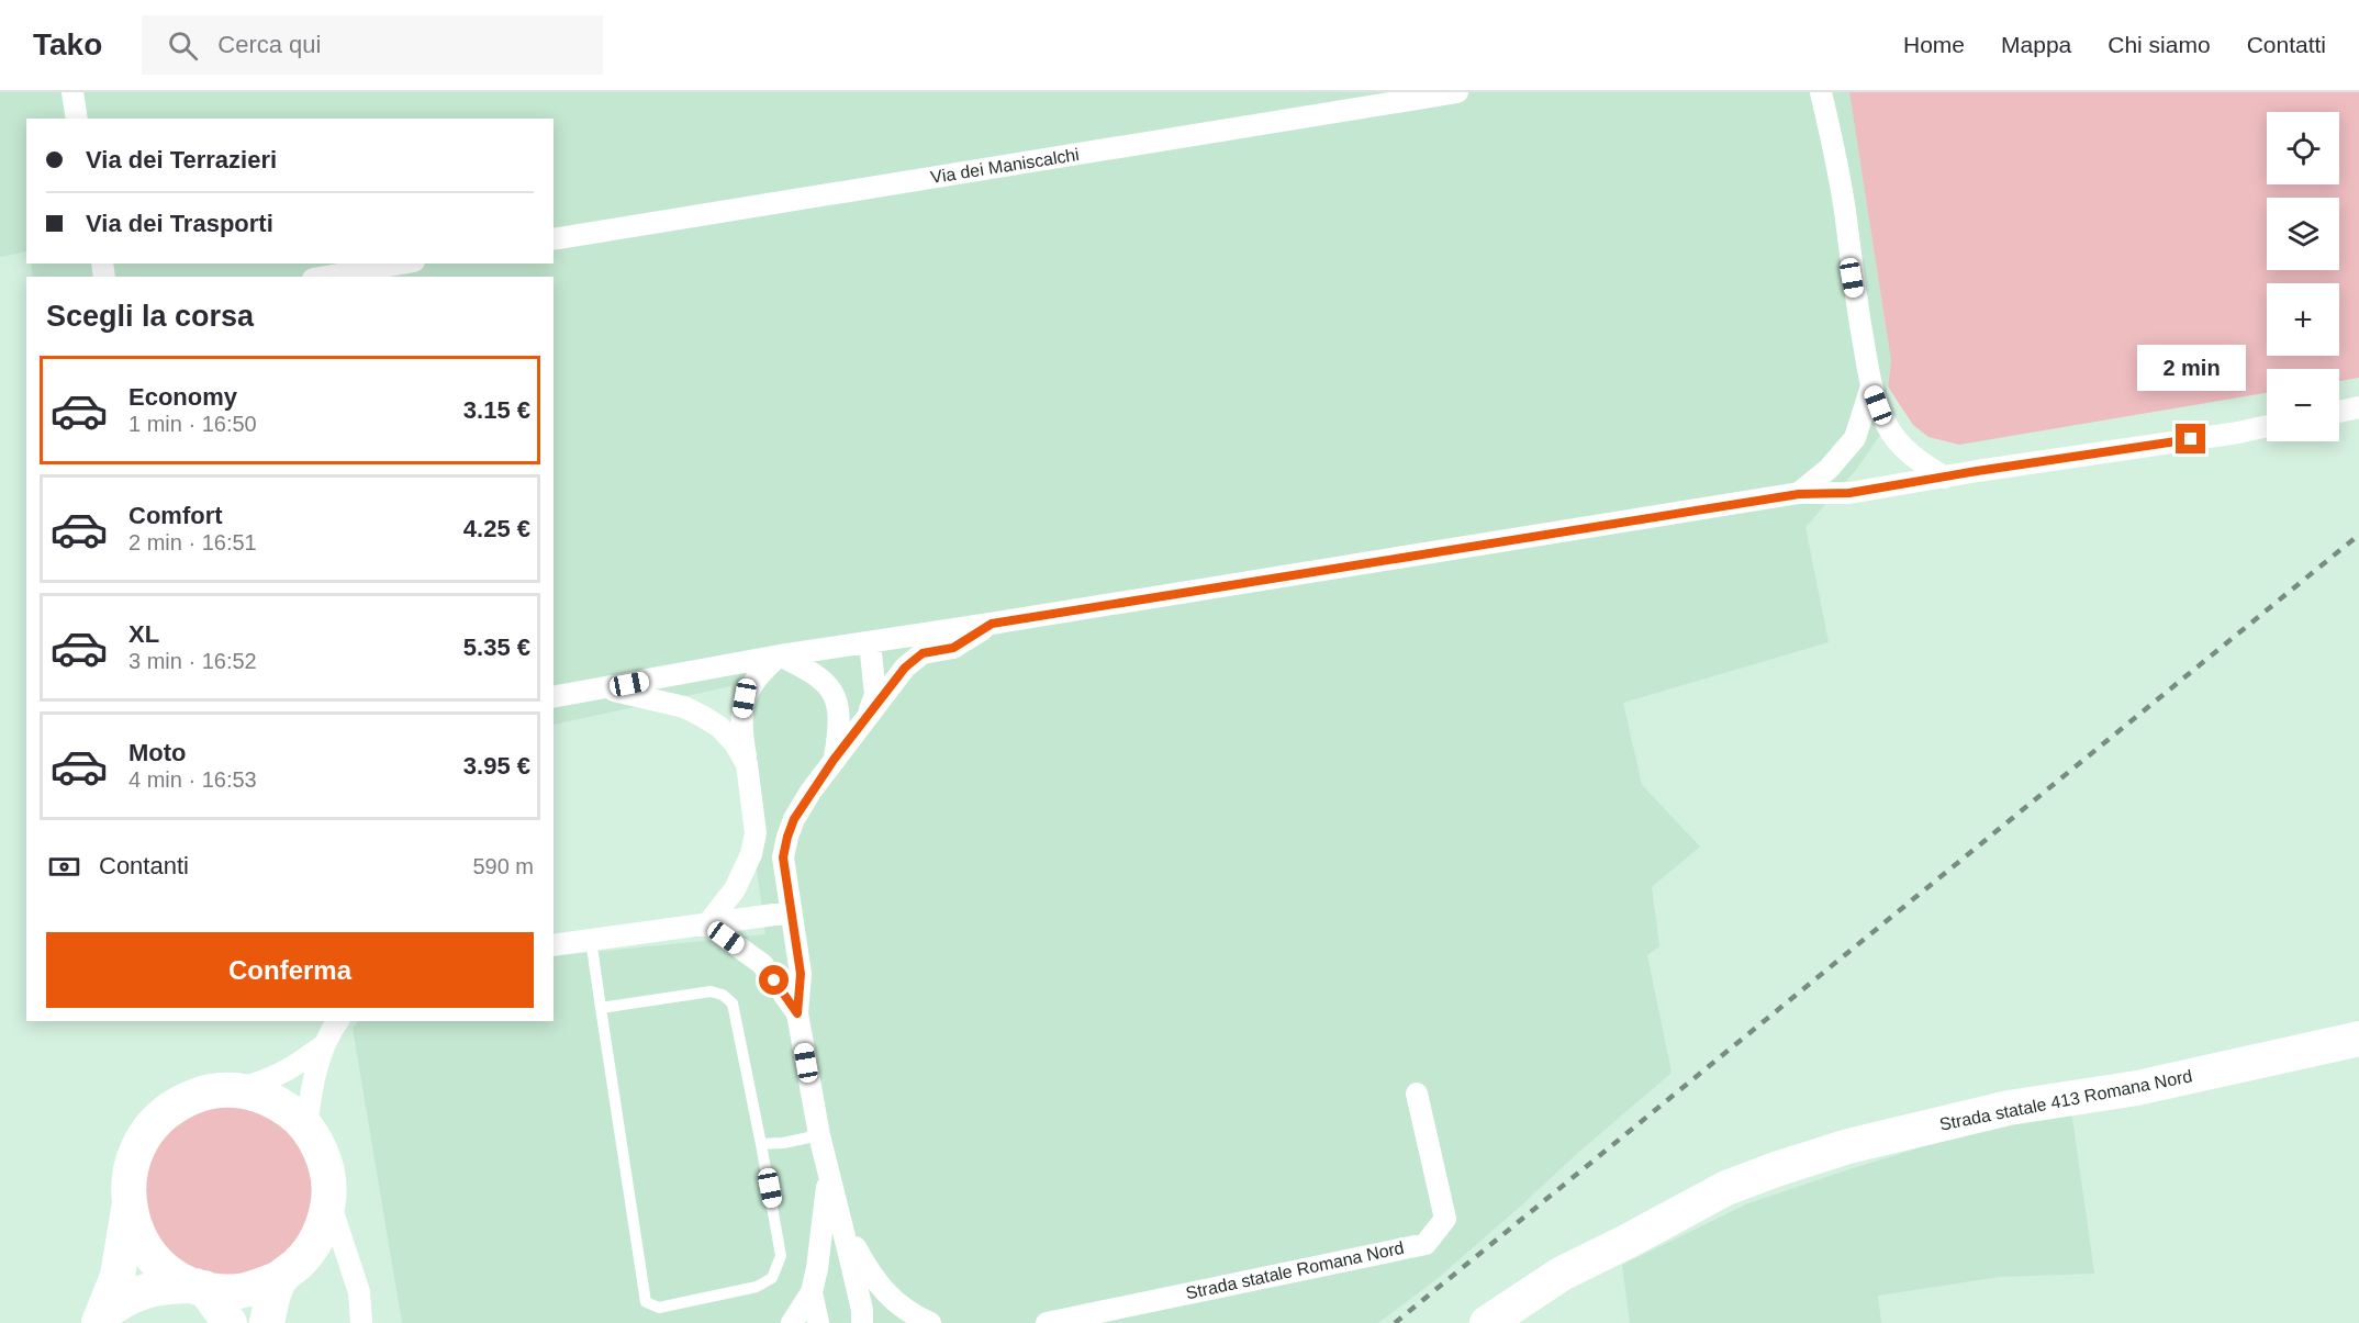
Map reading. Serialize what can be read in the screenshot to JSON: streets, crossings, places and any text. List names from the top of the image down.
{
  "streets": {
    "main road": ["Strada statale 413 Romana Nord"],
    "street": ["Via dei Maniscalchi", "Strada statale Romana Nord"]
  },
  "page": {
    "header": "Tako",
    "search": "Cerca qui",
    "nav": [
      "Home",
      "Mappa",
      "Chi siamo",
      "Contatti"
    ],
    "map_buttons": ["+", "−"],
    "banner": ["Via dei Terrazieri", "Via dei Trasporti"],
    "heading": "Scegli la corsa",
    "bubble": "2 min",
    "list": [
      {
        "name": "Economy",
        "note": "1 min · 16:50",
        "value": "3.15 €"
      },
      {
        "name": "Comfort",
        "note": "2 min · 16:51",
        "value": "4.25 €"
      },
      {
        "name": "XL",
        "note": "3 min · 16:52",
        "value": "5.35 €"
      },
      {
        "name": "Moto",
        "note": "4 min · 16:53",
        "value": "3.95 €"
      }
    ],
    "pay": ["Contanti", "590 m"],
    "buttons": "Conferma"
  }
}
